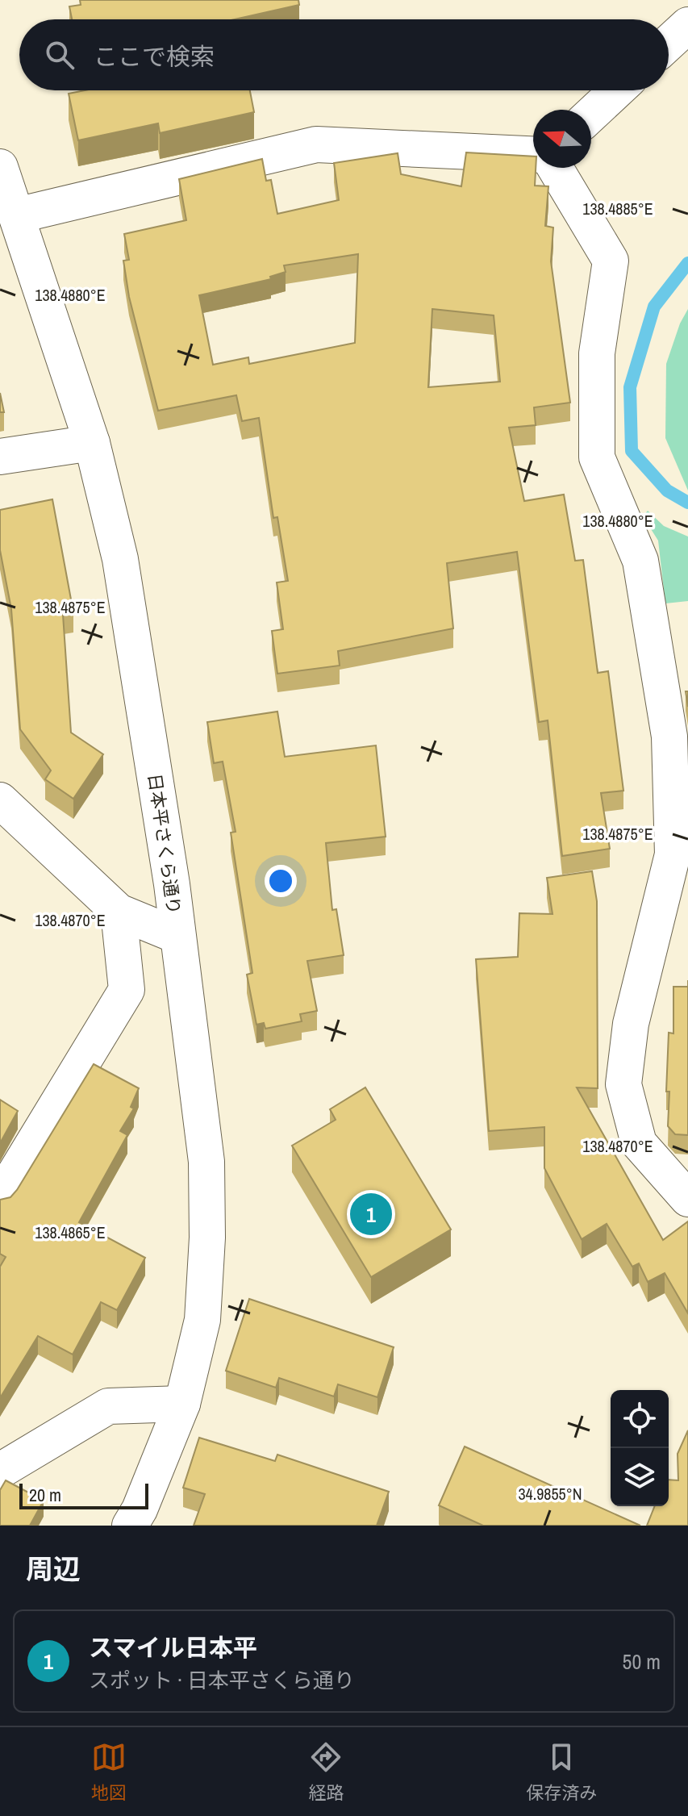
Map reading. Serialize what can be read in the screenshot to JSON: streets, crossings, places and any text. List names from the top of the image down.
{
  "streets": {
    "street": ["日本平さくら通り"]
  },
  "scale_bar": "20 m",
  "north": "left",
  "page": {
    "search": "ここで検索",
    "pins": "1",
    "scale": "20 m",
    "heading": "周辺",
    "list": [
      {
        "mark": "1",
        "name": "スマイル日本平",
        "note": "スポット · 日本平さくら通り",
        "value": "50 m"
      }
    ],
    "nav": ["地図", "経路", "保存済み"]
  },
  "coordinates": [
    "138.4885°E",
    "138.4880°E",
    "138.4875°E",
    "138.4870°E",
    "138.4865°E",
    "34.9855°N"
  ]
}
